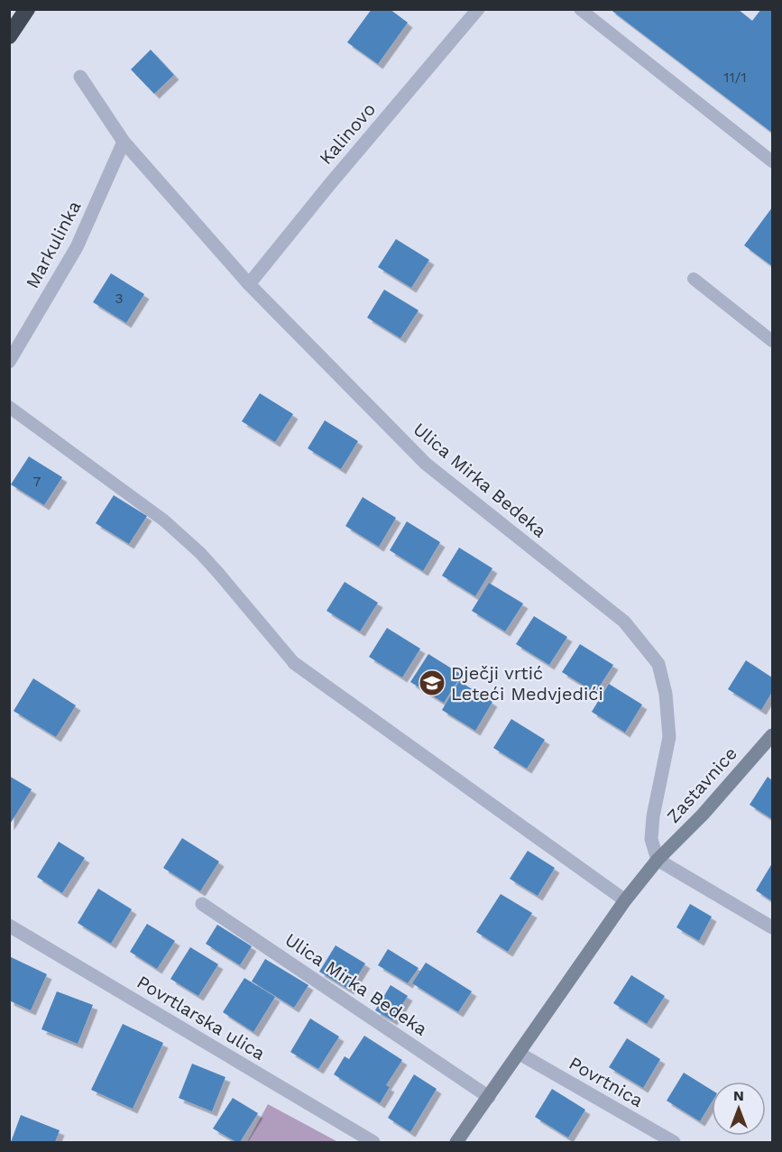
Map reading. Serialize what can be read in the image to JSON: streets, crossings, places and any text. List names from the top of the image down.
{
  "streets": {
    "main road": ["Zastavnice"],
    "street": [
      "Kalinovo",
      "Markulinka",
      "Ulica Mirka Bedeka",
      "Povrtlarska ulica",
      "Povrtnica"
    ]
  },
  "crossings": [
    ["Kalinovo", "Ulica Mirka Bedeka"],
    ["Markulinka", "Ulica Mirka Bedeka"],
    ["Ulica Mirka Bedeka", "Zastavnice"]
  ],
  "places": {
    "school or university": ["Dječji vrtić Leteći Medvjedići"]
  },
  "house_numbers": ["11/1", "3", "7"],
  "north": "top"
}
